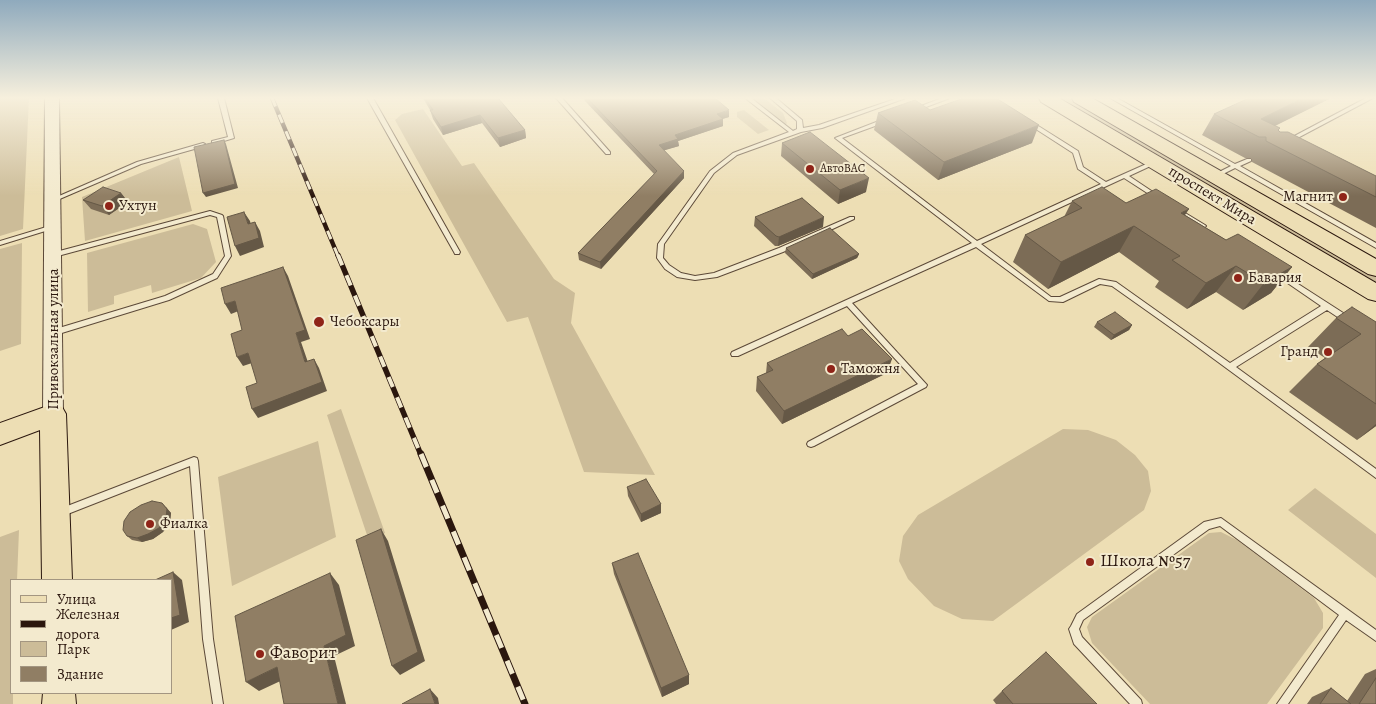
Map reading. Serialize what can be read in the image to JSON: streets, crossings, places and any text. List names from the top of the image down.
{
  "streets": {
    "main road": ["проспект Мира", "Привокзальная улица"]
  },
  "places": [
    "АвтоВАС",
    "Магнит",
    "Ухтун",
    "Бавария",
    "Чебоксары",
    "Гранд",
    "Таможня",
    "Фиалка",
    "Школа №57",
    "Фаворит"
  ],
  "legend": [
    "Улица",
    "Железная дорога",
    "Парк",
    "Здание"
  ]
}
